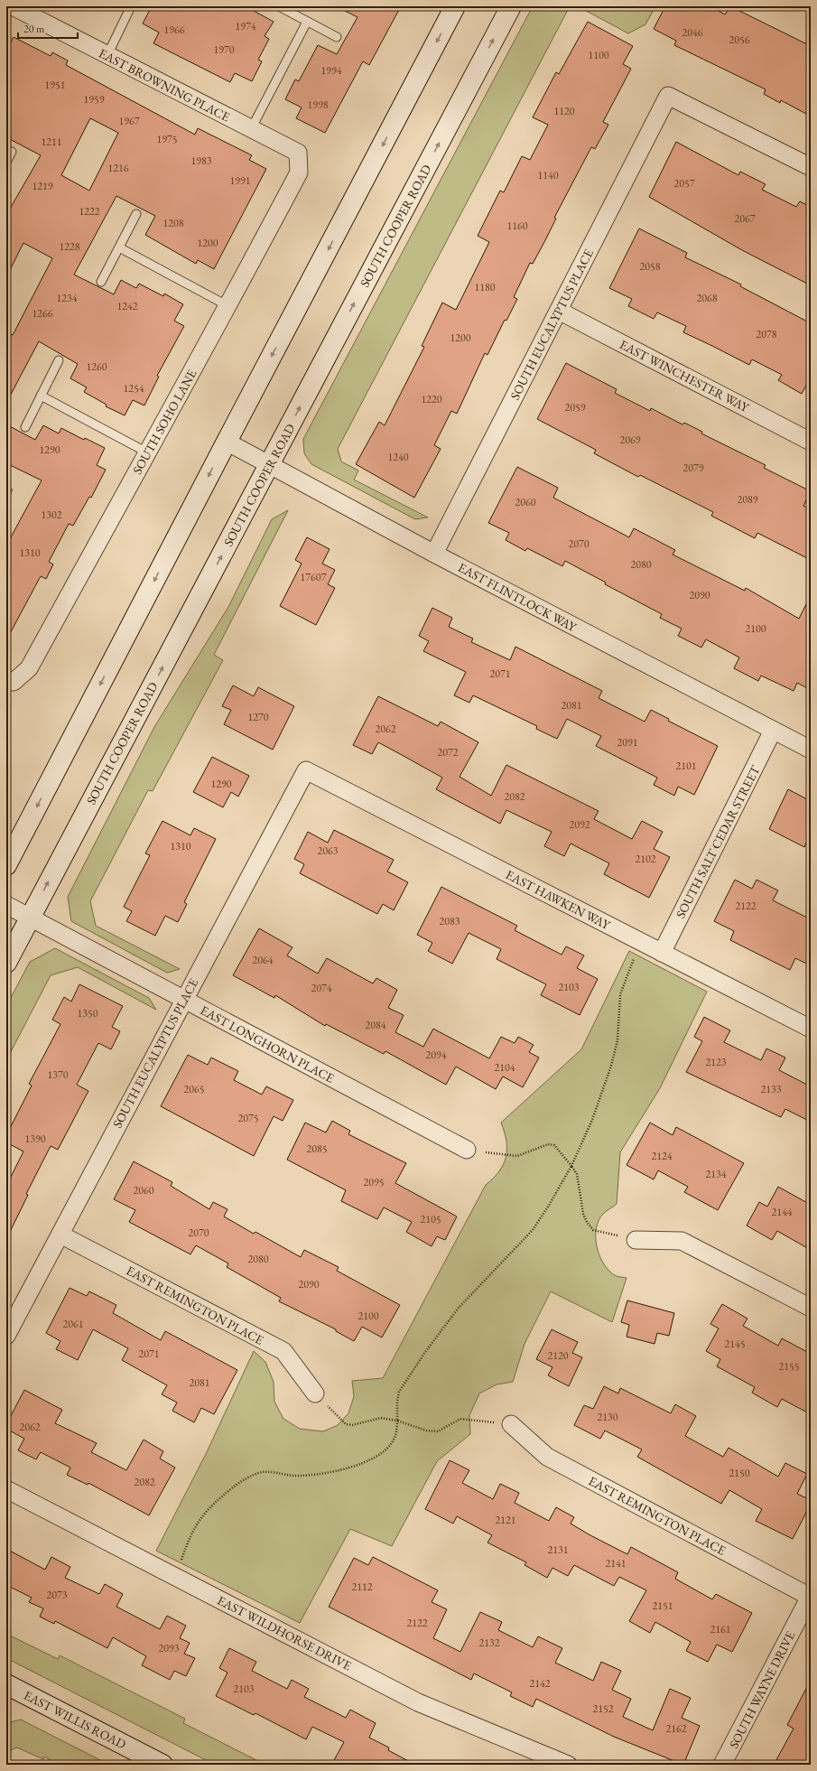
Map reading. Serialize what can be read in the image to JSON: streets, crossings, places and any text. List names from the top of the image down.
{
  "streets": {
    "main road": ["SOUTH COOPER ROAD", "EAST WILLIS ROAD"],
    "street": [
      "EAST BROWNING PLACE",
      "SOUTH EUCALYPTUS PLACE",
      "EAST WINCHESTER WAY",
      "SOUTH SOHO LANE",
      "EAST FLINTLOCK WAY",
      "SOUTH SALT CEDAR STREET",
      "EAST HAWKEN WAY",
      "EAST LONGHORN PLACE",
      "EAST REMINGTON PLACE",
      "EAST WILDHORSE DRIVE",
      "SOUTH WAYNE DRIVE"
    ]
  },
  "crossings": [
    ["EAST BROWNING PLACE", "SOUTH SOHO LANE"],
    ["SOUTH COOPER ROAD", "EAST FLINTLOCK WAY"],
    ["SOUTH COOPER ROAD", "EAST LONGHORN PLACE"],
    ["SOUTH EUCALYPTUS PLACE", "EAST WINCHESTER WAY"],
    ["SOUTH EUCALYPTUS PLACE", "EAST FLINTLOCK WAY"],
    ["SOUTH EUCALYPTUS PLACE", "EAST HAWKEN WAY"],
    ["SOUTH EUCALYPTUS PLACE", "EAST LONGHORN PLACE"],
    ["SOUTH EUCALYPTUS PLACE", "EAST REMINGTON PLACE"],
    ["EAST FLINTLOCK WAY", "SOUTH SALT CEDAR STREET"],
    ["SOUTH SALT CEDAR STREET", "EAST HAWKEN WAY"],
    ["EAST REMINGTON PLACE", "SOUTH WAYNE DRIVE"]
  ],
  "house_numbers": [
    "1974",
    "1966",
    "2046",
    "2056",
    "1970",
    "1100",
    "1994",
    "1951",
    "1959",
    "1998",
    "1120",
    "1967",
    "1975",
    "1211",
    "1983",
    "1216",
    "1140",
    "1991",
    "2057",
    "1219",
    "1222",
    "2067",
    "1208",
    "1160",
    "1200",
    "1228",
    "2058",
    "1180",
    "1234",
    "2068",
    "1242",
    "1266",
    "2078",
    "1200",
    "1260",
    "1254",
    "1220",
    "2059",
    "2069",
    "1290",
    "1240",
    "2079",
    "2089",
    "2060",
    "1302",
    "2070",
    "1310",
    "2080",
    "17607",
    "2090",
    "2100",
    "2071",
    "2081",
    "1270",
    "2062",
    "2091",
    "2072",
    "2101",
    "1290",
    "2082",
    "2092",
    "1310",
    "2063",
    "2102",
    "2122",
    "2083",
    "2064",
    "2103",
    "2074",
    "1350",
    "2084",
    "2094",
    "2123",
    "2104",
    "1370",
    "2065",
    "2133",
    "2075",
    "1390",
    "2085",
    "2124",
    "2134",
    "2095",
    "2060",
    "2144",
    "2105",
    "2070",
    "2080",
    "2090",
    "2100",
    "2061",
    "2145",
    "2071",
    "2120",
    "2155",
    "2081",
    "2130",
    "2062",
    "2150",
    "2082",
    "2121",
    "2131",
    "2141",
    "2112",
    "2073",
    "2151",
    "2122",
    "2161",
    "2132",
    "2093",
    "2142",
    "2103",
    "2152",
    "2162"
  ],
  "scale_bar": "20 m"
}
